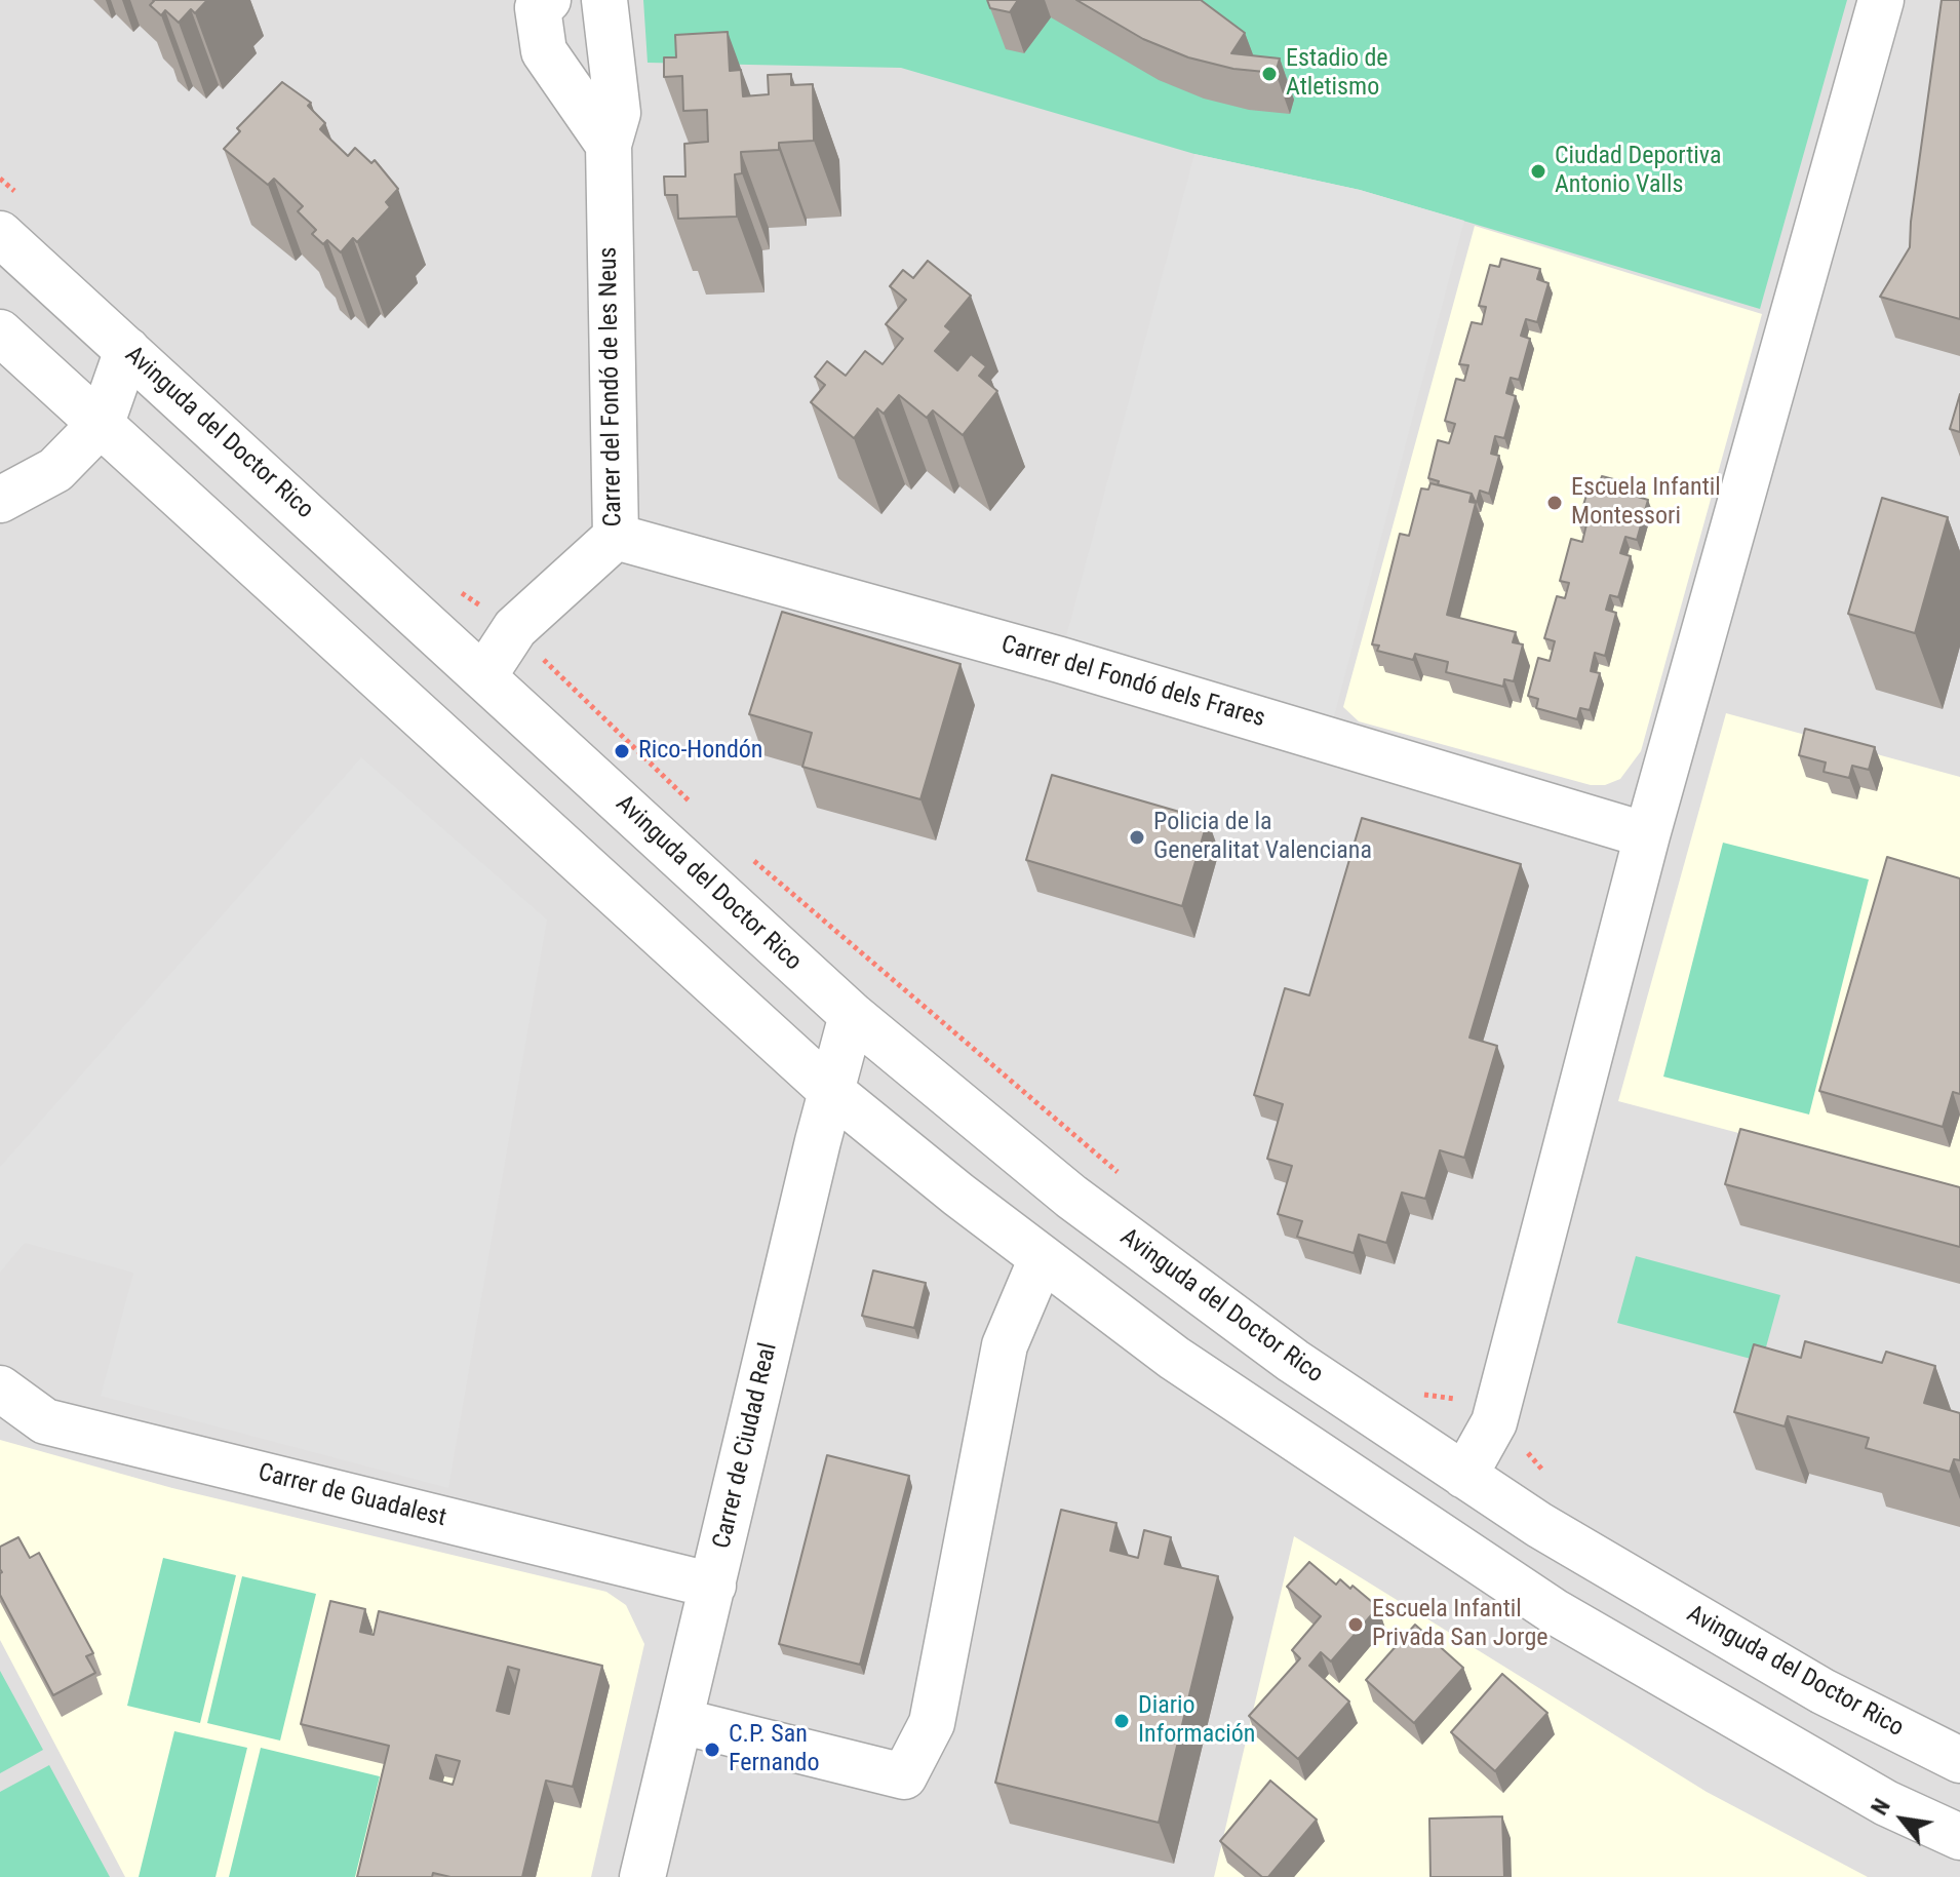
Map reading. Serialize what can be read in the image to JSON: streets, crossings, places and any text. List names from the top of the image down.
{
  "streets": {
    "street": [
      "Carrer del Fondó de les Neus",
      "Avinguda del Doctor Rico",
      "Carrer del Fondó dels Frares",
      "Carrer de Ciudad Real",
      "Carrer de Guadalest"
    ]
  },
  "crossings": [
    ["Carrer del Fondó de les Neus", "Avinguda del Doctor Rico"],
    ["Carrer del Fondó de les Neus", "Carrer del Fondó dels Frares"],
    ["Avinguda del Doctor Rico", "Carrer de Ciudad Real"],
    ["Carrer de Ciudad Real", "Carrer de Guadalest"]
  ],
  "places": [
    "Estadio de Atletismo",
    "Ciudad Deportiva Antonio Valls",
    "Escuela Infantil Montessori",
    "Rico-Hondón",
    "Policia de la Generalitat Valenciana",
    "Escuela Infantil Privada San Jorge",
    "Diario Información",
    "C.P. San Fernando"
  ],
  "north": "top left"
}
